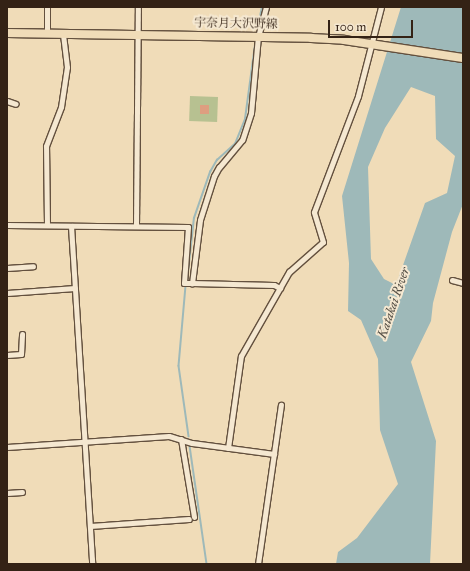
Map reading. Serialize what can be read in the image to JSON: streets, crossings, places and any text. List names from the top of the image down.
{
  "streets": {
    "main road": ["宇奈月大沢野線"]
  },
  "water": ["Katakai River"],
  "scale_bar": "100 m"
}
